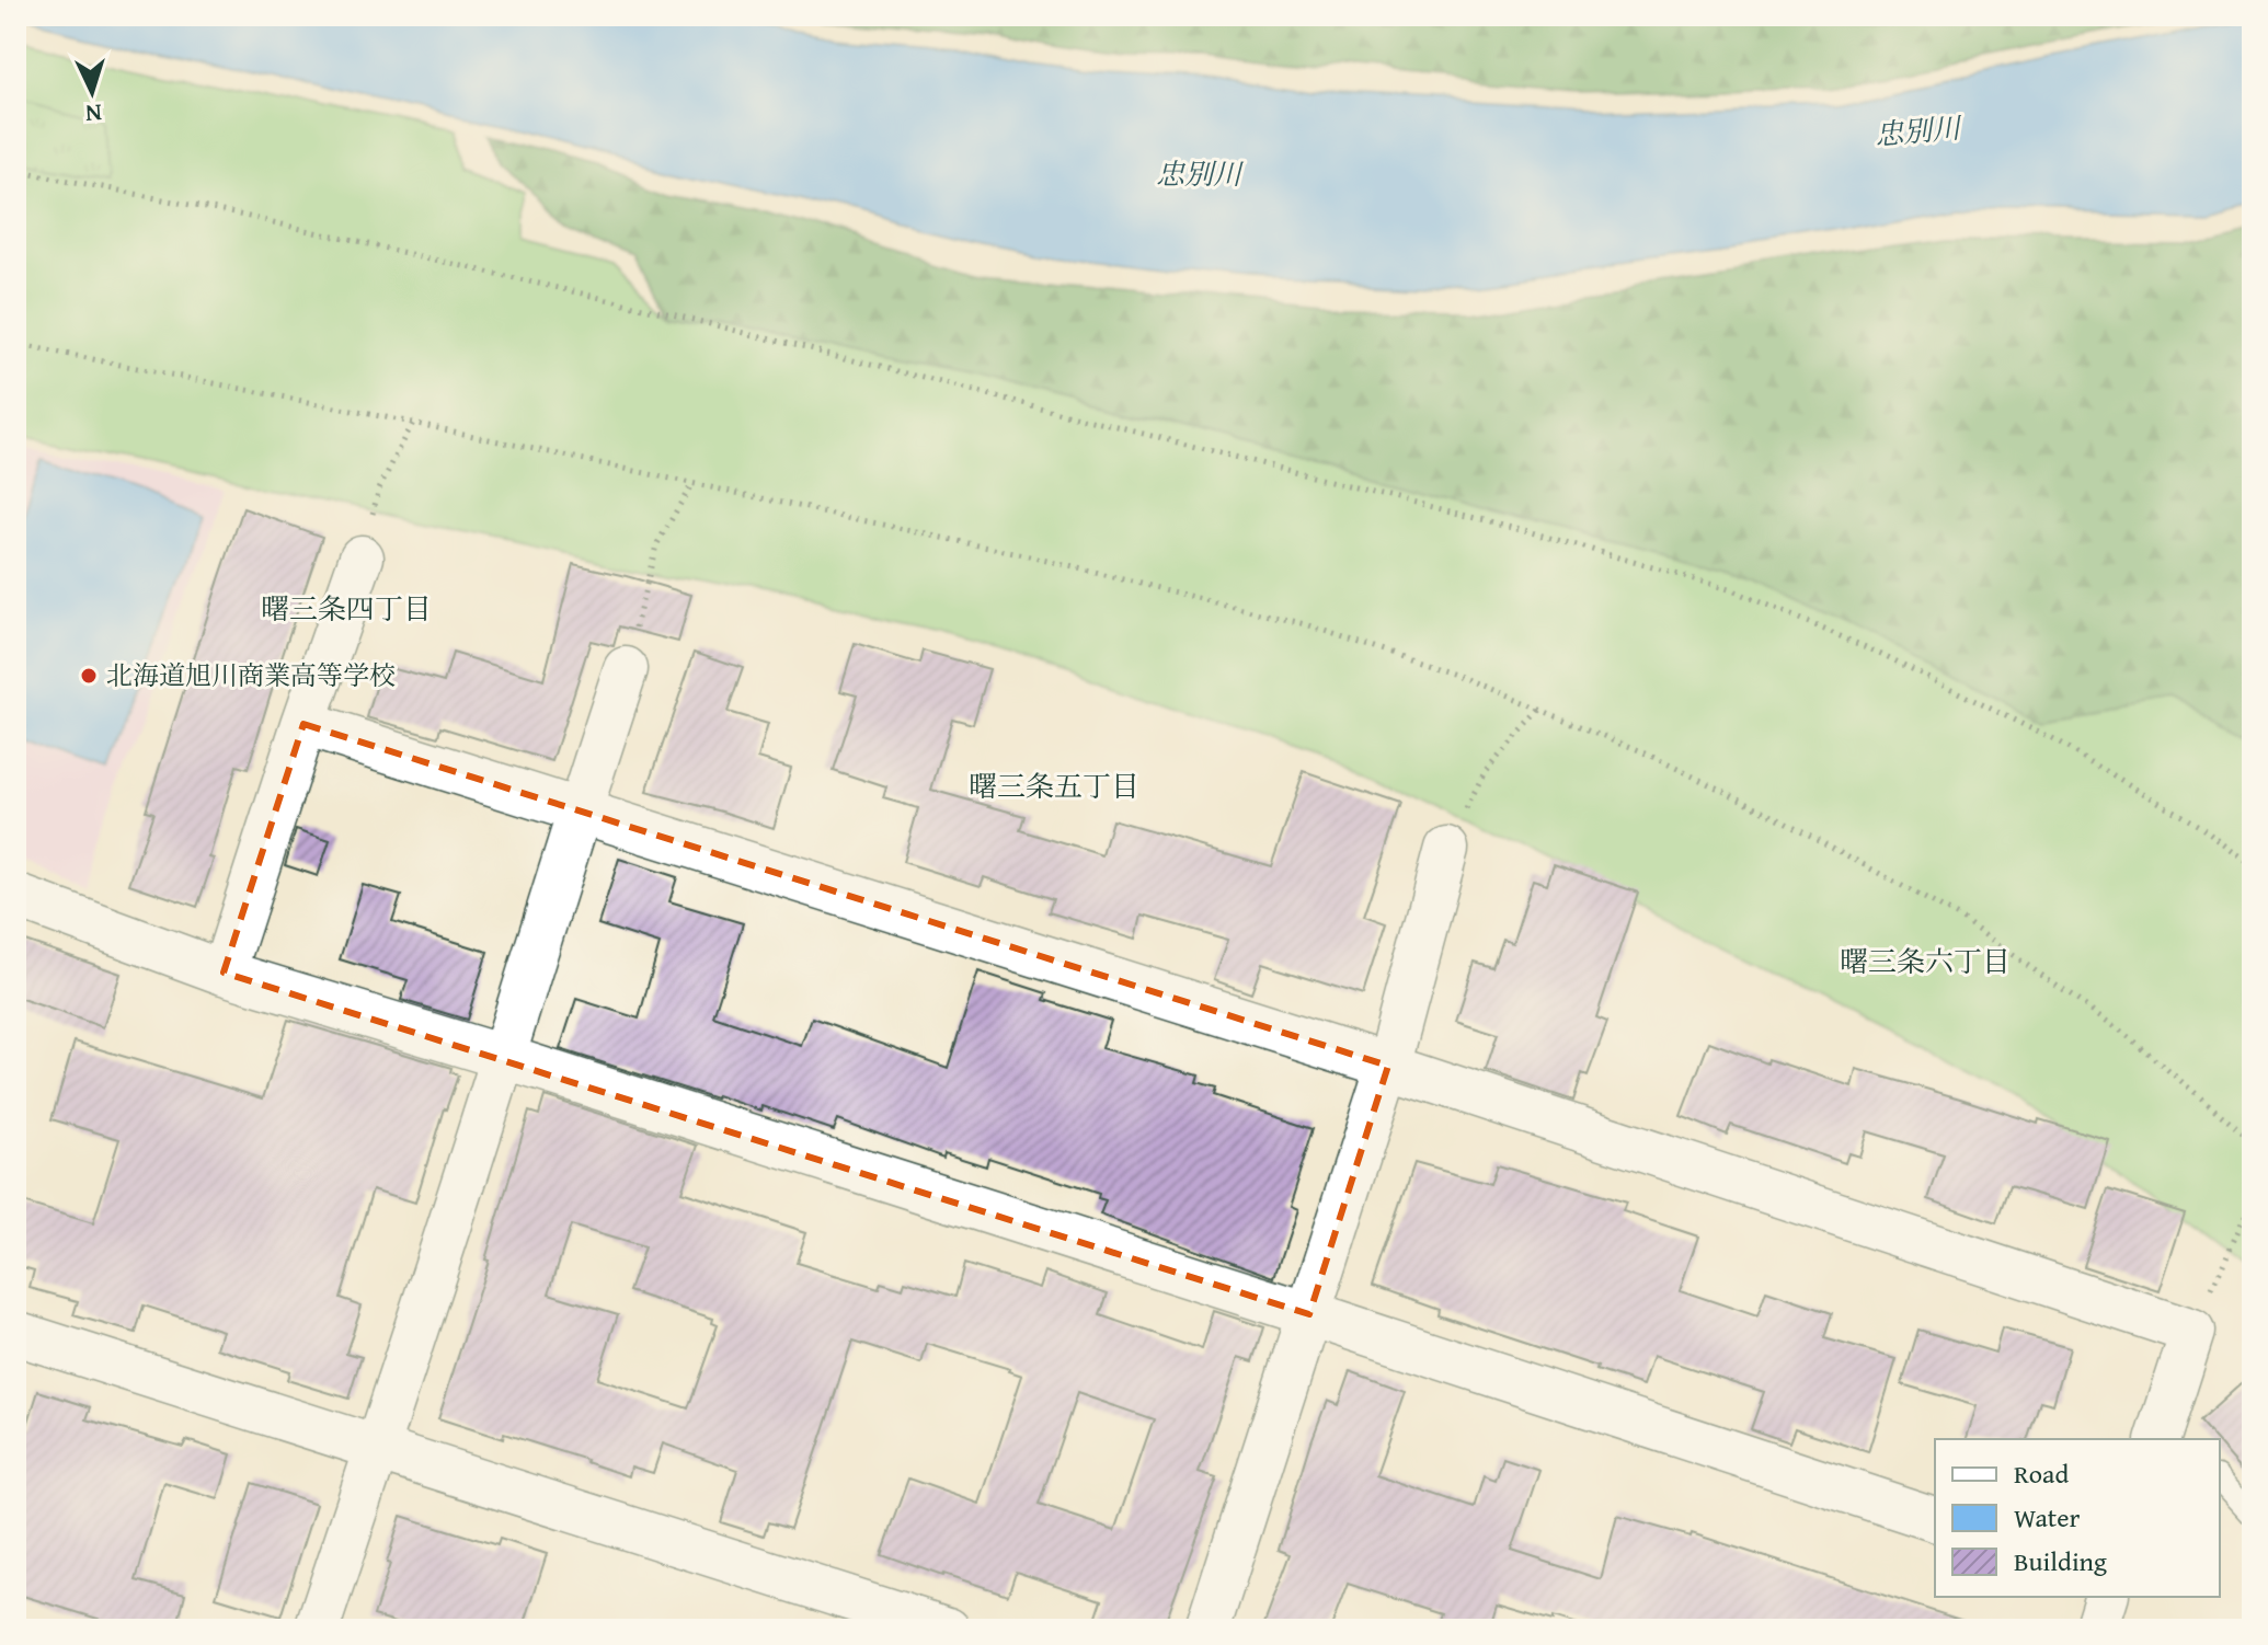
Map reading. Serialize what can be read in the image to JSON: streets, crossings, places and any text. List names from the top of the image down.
{
  "districts": ["曙三条四丁目", "曙三条五丁目", "曙三条六丁目"],
  "water": ["忠別川"],
  "places": ["北海道旭川商業高等学校"],
  "legend": ["Road", "Water", "Building"],
  "north": "bottom"
}
